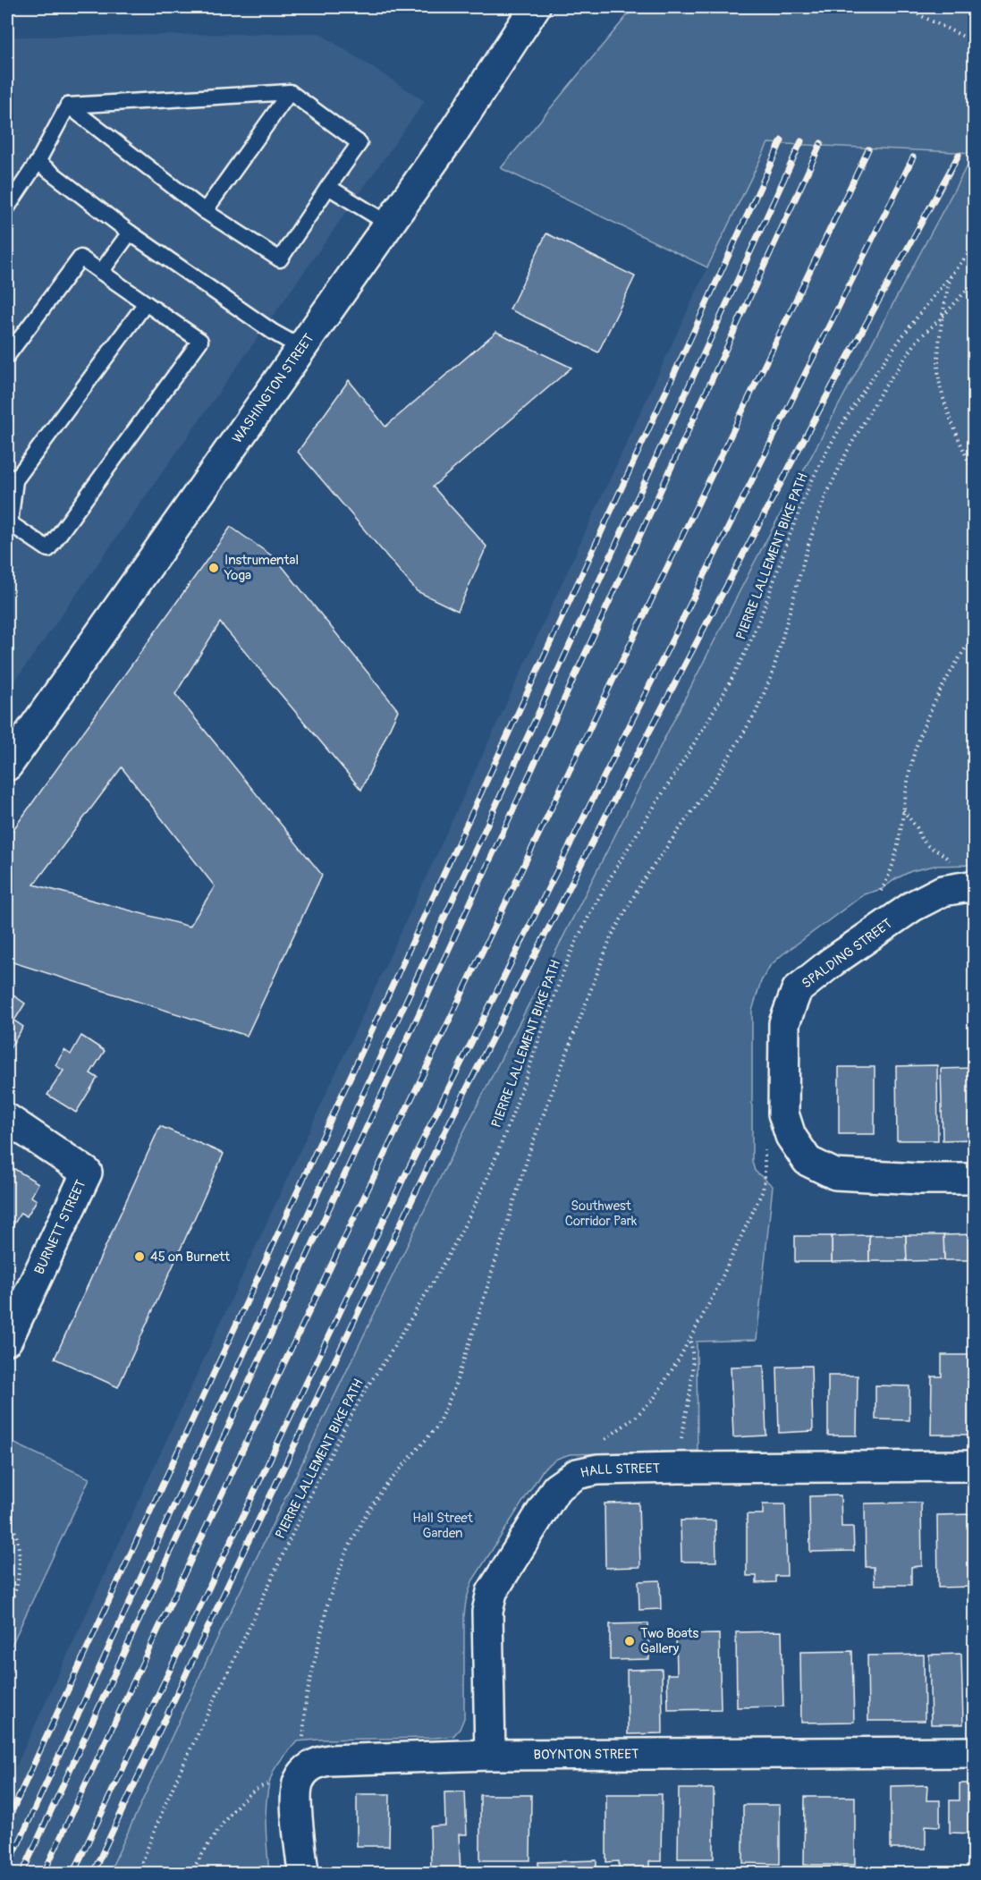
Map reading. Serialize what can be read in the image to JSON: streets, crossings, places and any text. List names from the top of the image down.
{
  "streets": {
    "street": [
      "WASHINGTON STREET",
      "SPALDING STREET",
      "BURNETT STREET",
      "HALL STREET",
      "BOYNTON STREET"
    ],
    "path": ["PIERRE LALLEMENT BIKE PATH"]
  },
  "crossings": [
    ["HALL STREET", "BOYNTON STREET"]
  ],
  "parks": ["Southwest Corridor Park", "Hall Street Garden"],
  "places": ["Instrumental Yoga", "45 on Burnett", "Two Boats Gallery"]
}
